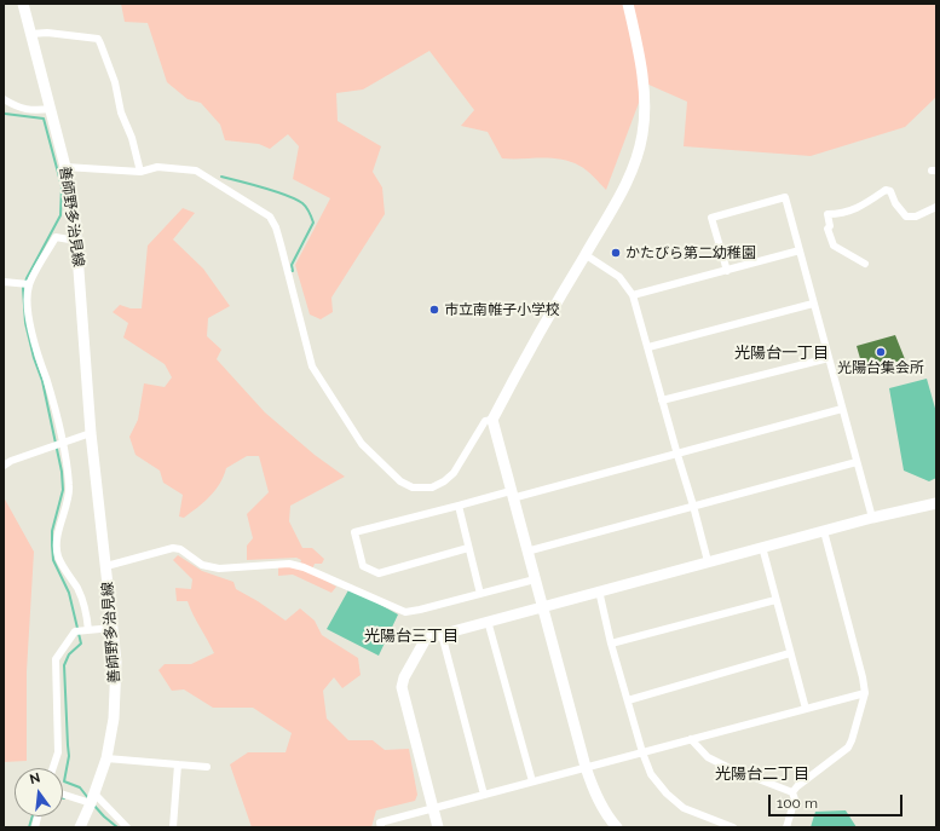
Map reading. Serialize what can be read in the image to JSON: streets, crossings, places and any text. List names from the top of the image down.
{
  "streets": {
    "street": ["善師野多治見線"]
  },
  "districts": ["光陽台一丁目", "光陽台三丁目", "光陽台二丁目"],
  "places": ["かたびら第二幼稚園", "市立南帷子小学校", "光陽台集会所"],
  "scale_bar": "100 m",
  "north": "top"
}
